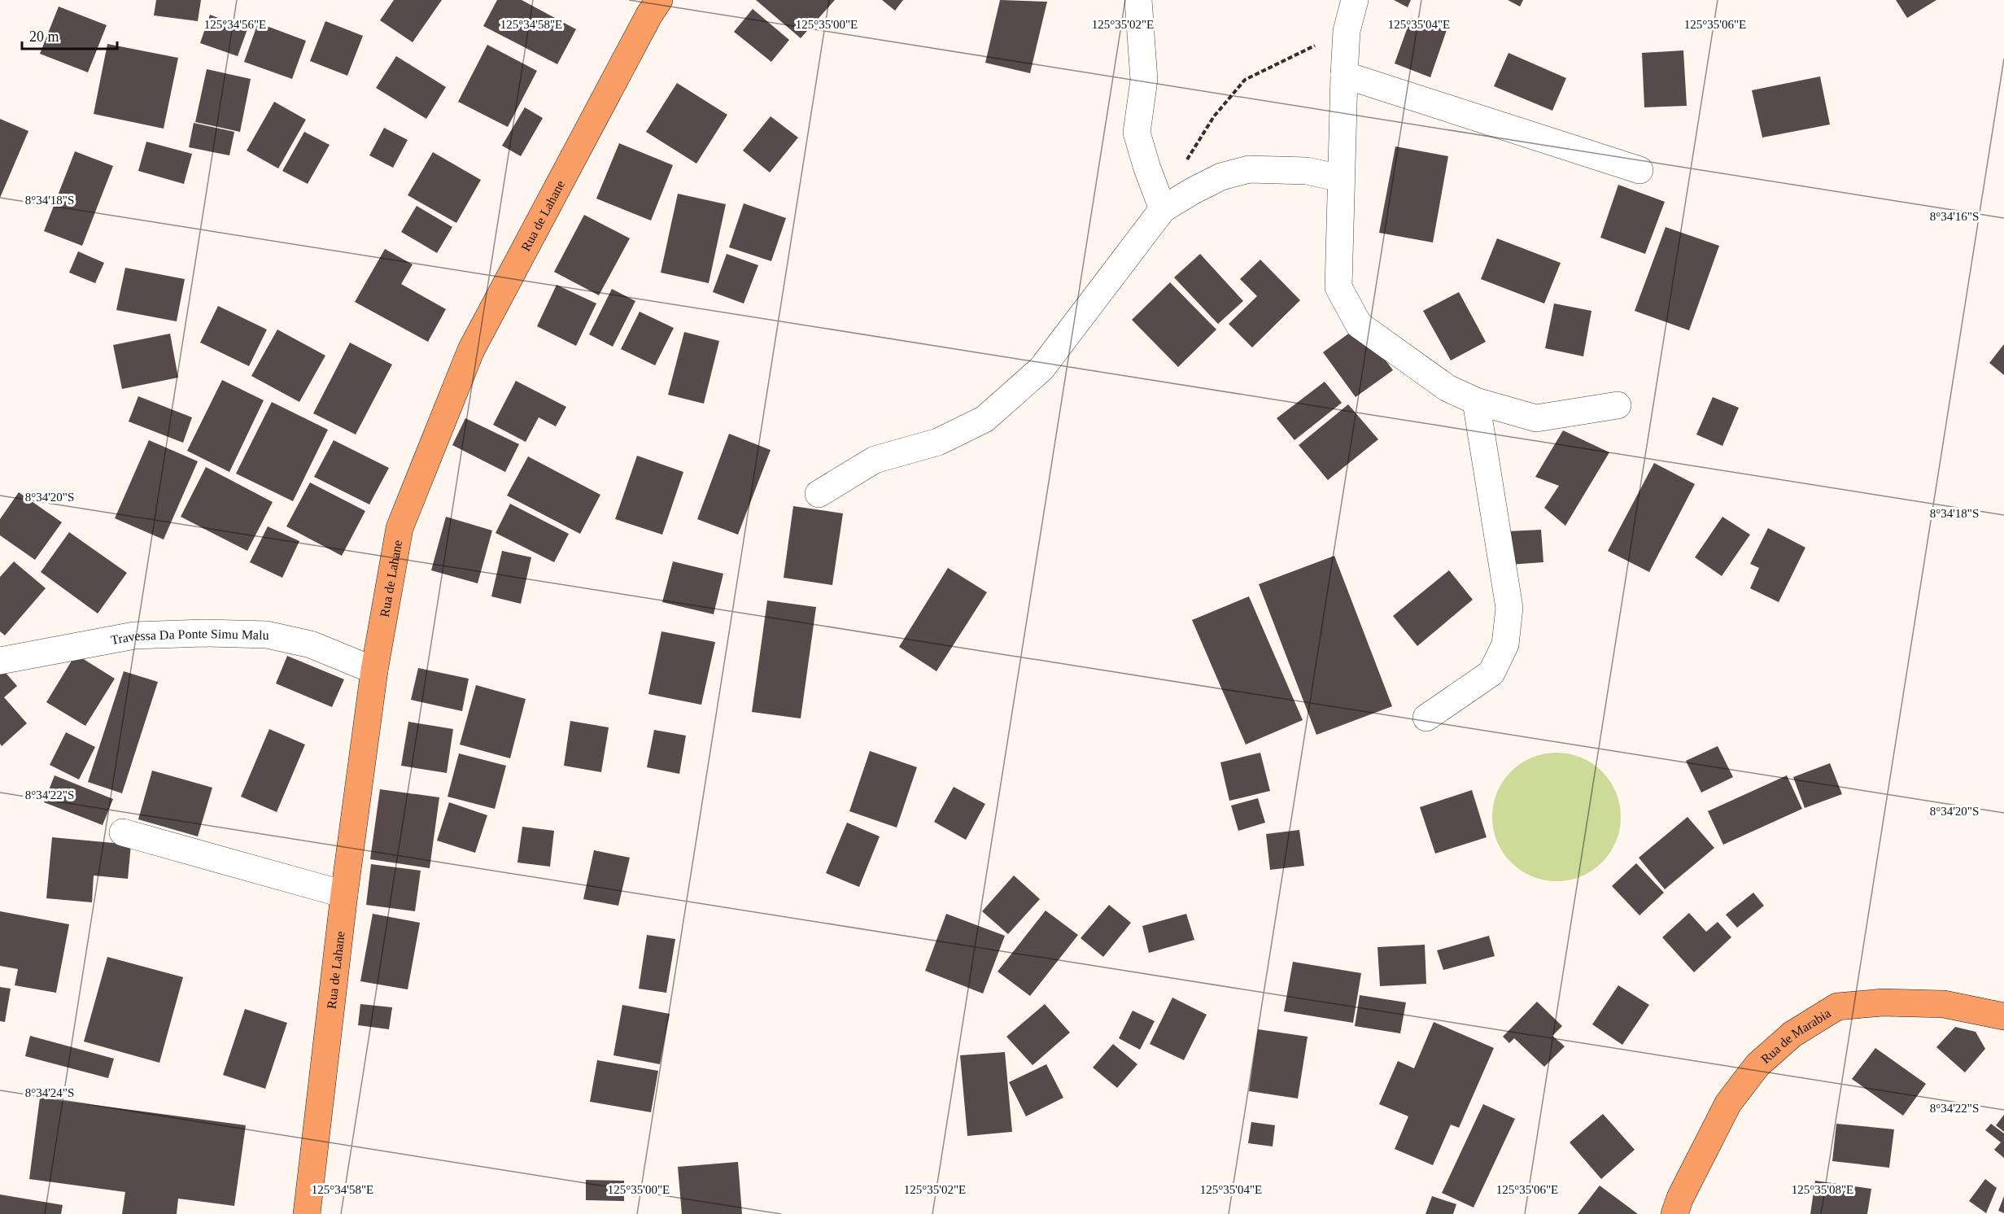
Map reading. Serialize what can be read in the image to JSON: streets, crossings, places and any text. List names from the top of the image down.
{
  "streets": {
    "main road": ["Rua de Lahane", "Rua de Marabia"],
    "street": ["Travessa Da Ponte Simu Malu"]
  },
  "crossings": [
    ["Rua de Lahane", "Travessa Da Ponte Simu Malu"]
  ],
  "scale_bar": "20 m",
  "coordinates": [
    "125°34'56\"E",
    "125°34'58\"E",
    "125°35'00\"E",
    "125°35'02\"E",
    "125°35'04\"E",
    "125°35'06\"E",
    "8°34'18\"S",
    "8°34'16\"S",
    "8°34'20\"S",
    "8°34'22\"S",
    "8°34'24\"S",
    "125°35'08\"E"
  ]
}
